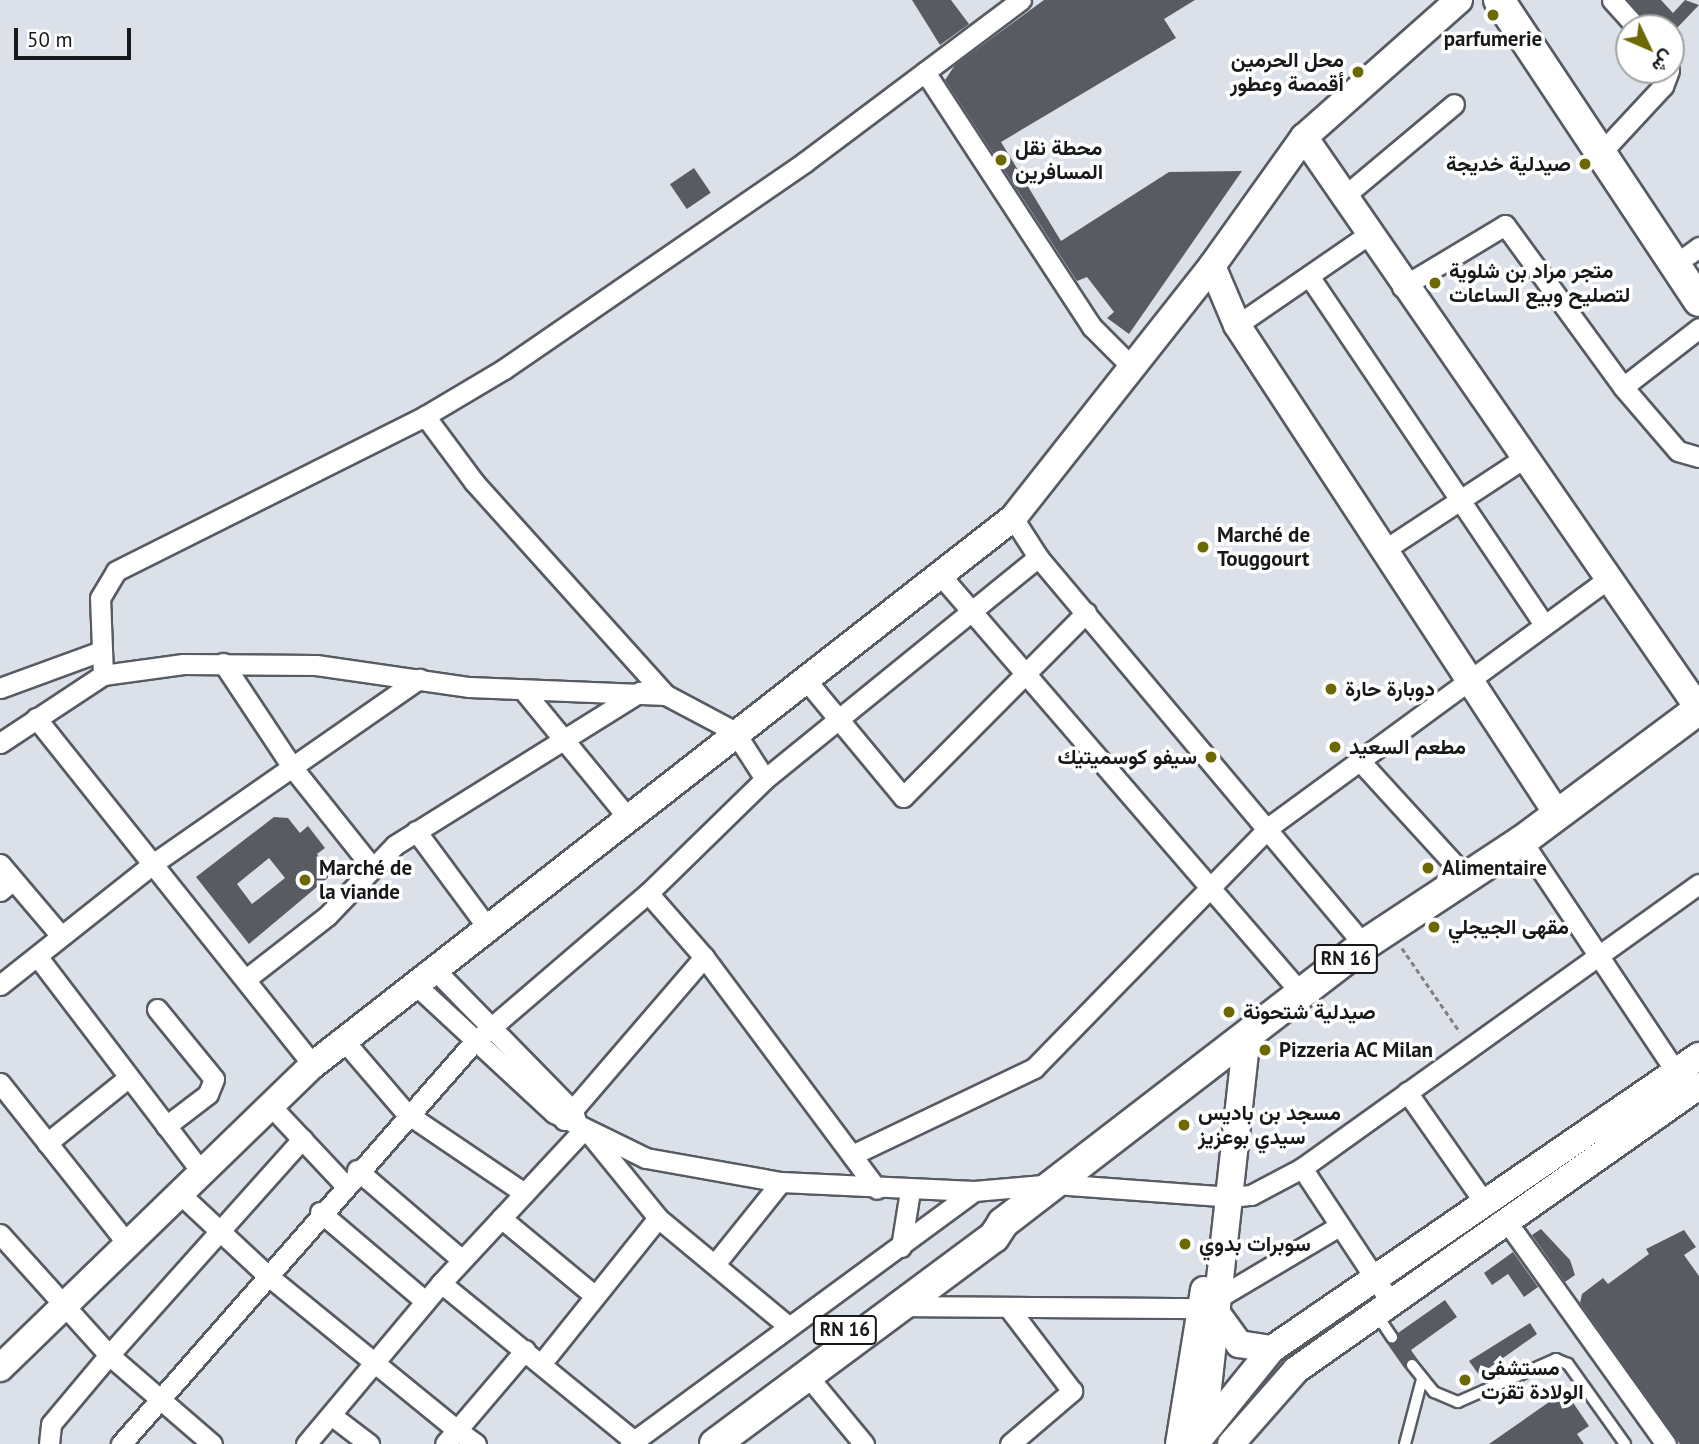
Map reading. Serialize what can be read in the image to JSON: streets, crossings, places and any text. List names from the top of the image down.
{
  "streets": {
    "main road": ["RN 16"]
  },
  "places": [
    "parfumerie",
    "محل الحرمين أقمصة وعطور",
    "محطة نقل المسافرين",
    "صيدلية خديجة",
    "متجر مراد بن شلوية لتصليح وبيع الساعات",
    "Marché de Touggourt",
    "دوبارة حارة",
    "مطعم السعيد",
    "سيفو كوسميتيك",
    "Alimentaire",
    "Marché de la viande",
    "مقهى الجيجلي",
    "صيدلية شتحونة",
    "Pizzeria AC Milan",
    "مسجد بن باديس سيدي بوعزيز",
    "سوبرات بدوي",
    "مستشفى الولادة تقرت"
  ],
  "scale_bar": "50 m",
  "north": "bottom right"
}
